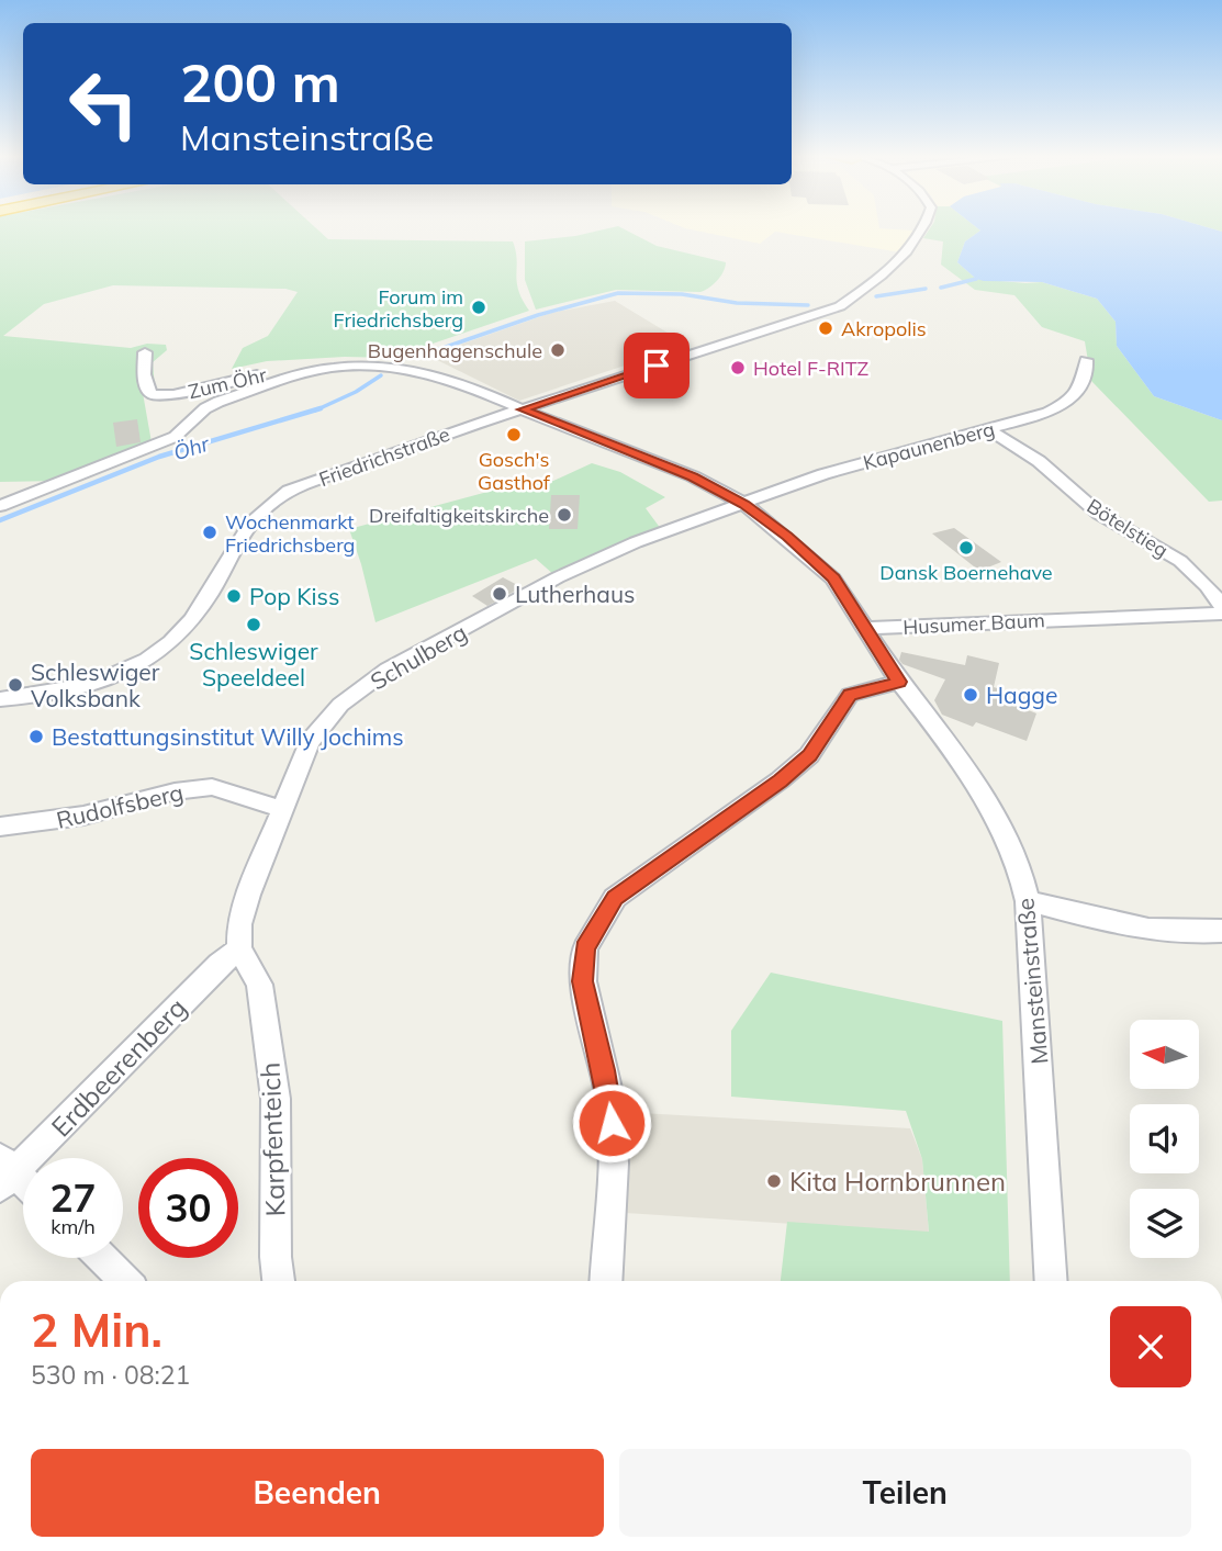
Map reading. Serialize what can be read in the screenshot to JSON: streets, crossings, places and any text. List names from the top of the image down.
{
  "streets": {
    "street": [
      "Zum Öhr",
      "Kapaunenberg",
      "Friedrichstraße",
      "Bötelstieg",
      "Husumer Baum",
      "Schulberg",
      "Rudolfsberg",
      "Mansteinstraße",
      "Erdbeerenberg",
      "Karpfenteich"
    ]
  },
  "crossings": [
    ["Zum Öhr", "Friedrichstraße"],
    ["Kapaunenberg", "Bötelstieg"],
    ["Kapaunenberg", "Schulberg"],
    ["Husumer Baum", "Mansteinstraße"],
    ["Schulberg", "Rudolfsberg"],
    ["Schulberg", "Erdbeerenberg"],
    ["Schulberg", "Karpfenteich"],
    ["Erdbeerenberg", "Karpfenteich"]
  ],
  "water": ["Öhr"],
  "places": [
    "Forum im Friedrichsberg",
    "Akropolis",
    "Bugenhagenschule",
    "Hotel F-RITZ",
    "Gosch's Gasthof",
    "Dreifaltigkeitskirche",
    "Wochenmarkt Friedrichsberg",
    "Dansk Boernehave",
    "Lutherhaus",
    "Pop Kiss",
    "Schleswiger Speeldeel",
    "Schleswiger Volksbank",
    "Hagge",
    "Bestattungsinstitut Willy Jochims",
    "Kita Hornbrunnen"
  ],
  "north": "left",
  "page": {
    "turn": ["200 m", "Mansteinstraße"],
    "speed": "27 km/h",
    "limit": "30",
    "heading": ["2 Min.", "530 m · 08:21"],
    "buttons": ["Beenden", "Teilen"]
  }
}
